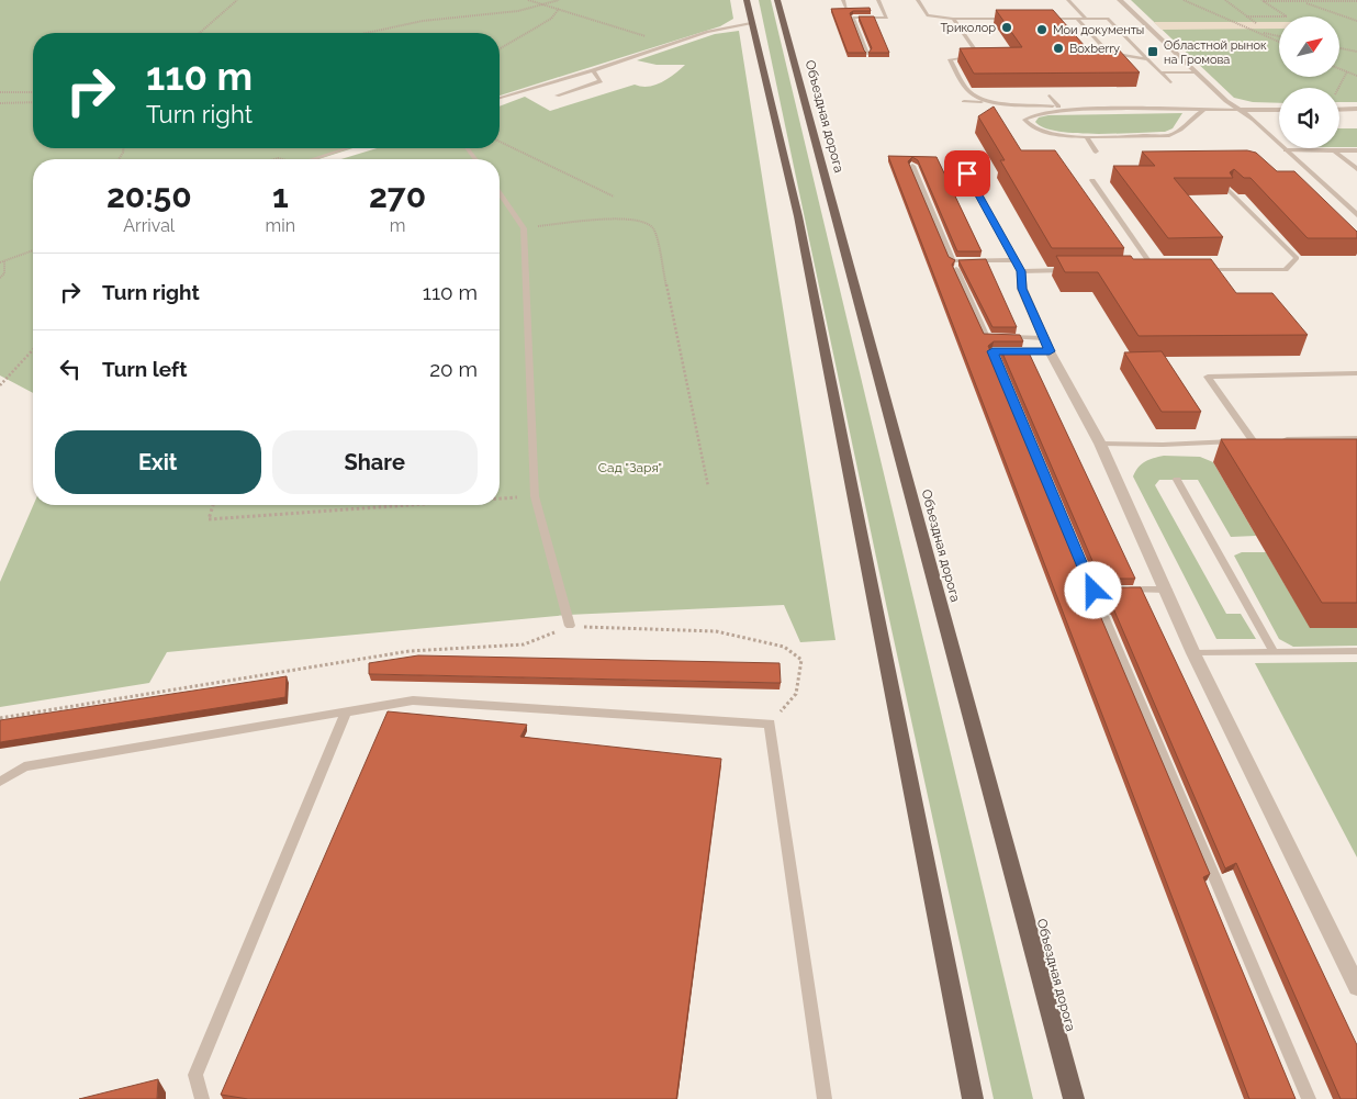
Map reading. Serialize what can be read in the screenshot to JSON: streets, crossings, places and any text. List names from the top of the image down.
{
  "streets": {
    "main road": ["Объездная дорога"]
  },
  "parks": ["Сад \"Заря\""],
  "places": {
    "other": ["Триколор", "Мои документы", "Boxberry"],
    "transit": ["Областной рынок на Громова"]
  },
  "north": "top right",
  "page": {
    "turn": ["110 m", "Turn right"],
    "eta": [
      "20:50",
      "Arrival",
      "1",
      "min",
      "270",
      "m"
    ],
    "list": [
      {
        "name": "Turn right",
        "value": "110 m"
      },
      {
        "name": "Turn left",
        "value": "20 m"
      }
    ],
    "buttons": ["Exit", "Share"]
  }
}
